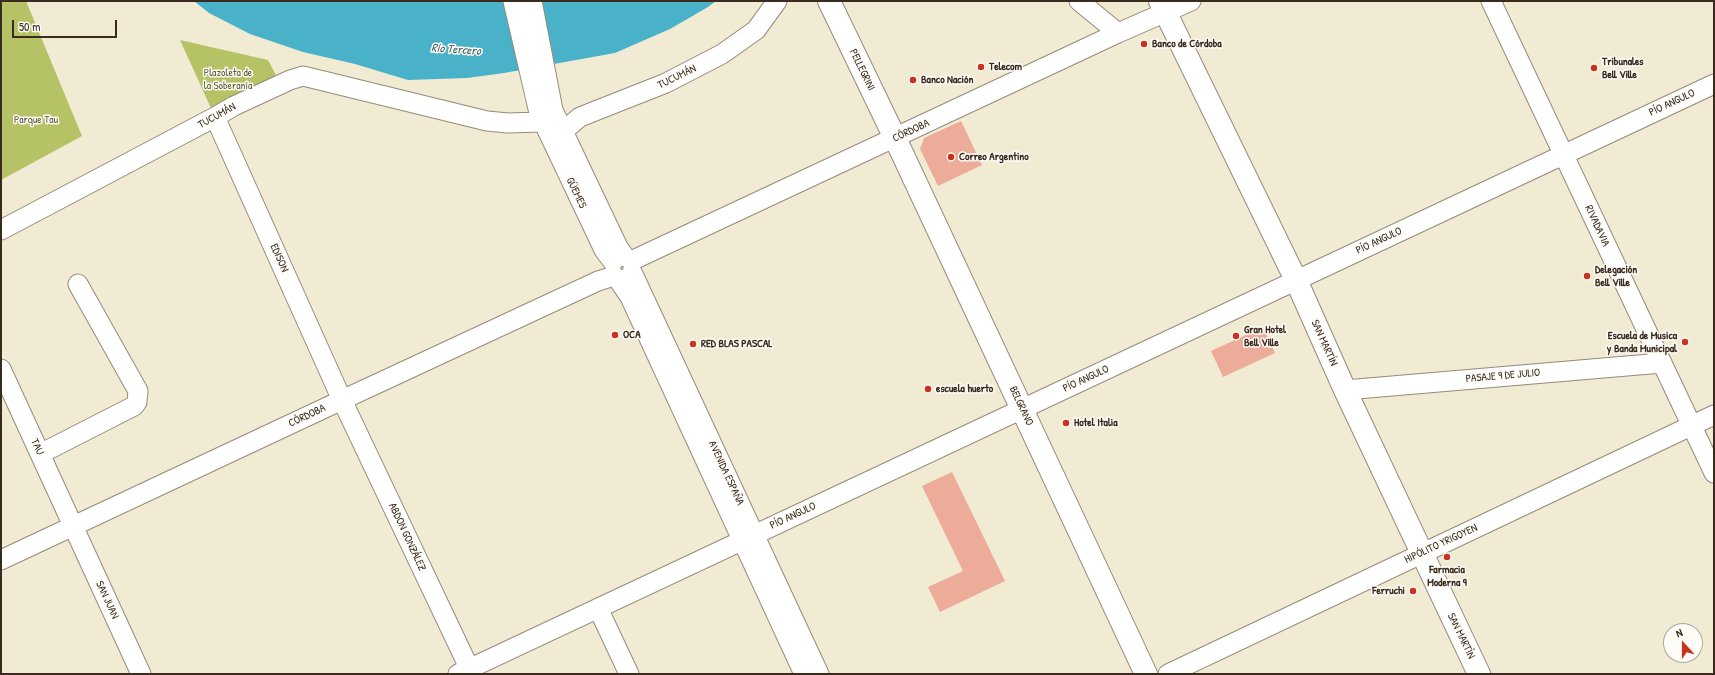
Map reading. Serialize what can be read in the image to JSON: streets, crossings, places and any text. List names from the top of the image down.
{
  "streets": {
    "main road": ["PELLEGRINI", "SAN MARTÍN", "BELGRANO"],
    "street": [
      "TUCUMÁN",
      "PÍO ANGULO",
      "CÓRDOBA",
      "GÜEMES",
      "RIVADAVIA",
      "EDISON",
      "PASAJE 9 DE JULIO",
      "TAU",
      "AVENIDA ESPAÑA",
      "ABDON GONZÁLEZ",
      "HIPÓLITO YRIGOYEN",
      "SAN JUAN"
    ]
  },
  "crossings": [
    ["PELLEGRINI", "CÓRDOBA"],
    ["PELLEGRINI", "BELGRANO"],
    ["TUCUMÁN", "GÜEMES"],
    ["TUCUMÁN", "EDISON"],
    ["PÍO ANGULO", "RIVADAVIA"],
    ["PÍO ANGULO", "SAN MARTÍN"],
    ["PÍO ANGULO", "BELGRANO"],
    ["PÍO ANGULO", "AVENIDA ESPAÑA"],
    ["PÍO ANGULO", "ABDON GONZÁLEZ"],
    ["CÓRDOBA", "GÜEMES"],
    ["CÓRDOBA", "EDISON"],
    ["CÓRDOBA", "SAN MARTÍN"],
    ["CÓRDOBA", "BELGRANO"],
    ["CÓRDOBA", "TAU"],
    ["CÓRDOBA", "AVENIDA ESPAÑA"],
    ["CÓRDOBA", "ABDON GONZÁLEZ"],
    ["CÓRDOBA", "SAN JUAN"],
    ["GÜEMES", "AVENIDA ESPAÑA"],
    ["RIVADAVIA", "PASAJE 9 DE JULIO"],
    ["RIVADAVIA", "HIPÓLITO YRIGOYEN"],
    ["EDISON", "ABDON GONZÁLEZ"],
    ["SAN MARTÍN", "PASAJE 9 DE JULIO"],
    ["SAN MARTÍN", "HIPÓLITO YRIGOYEN"],
    ["TAU", "SAN JUAN"]
  ],
  "water": ["Río Tercero"],
  "parks": ["Plazoleta de la Soberanía", "Parque Tau"],
  "places": [
    "Banco de Córdoba",
    "Telecom",
    "Tribunales Bell Ville",
    "Banco Nación",
    "Correo Argentino",
    "Delegación Bell Ville",
    "OCA",
    "Gran Hotel Bell Ville",
    "Escuela de Musica y Banda Municipal",
    "RED BLAS PASCAL",
    "escuela huerto",
    "Hotel Italia",
    "Farmacia Moderna 9",
    "Ferruchi"
  ],
  "scale_bar": "50 m",
  "north": "top"
}
